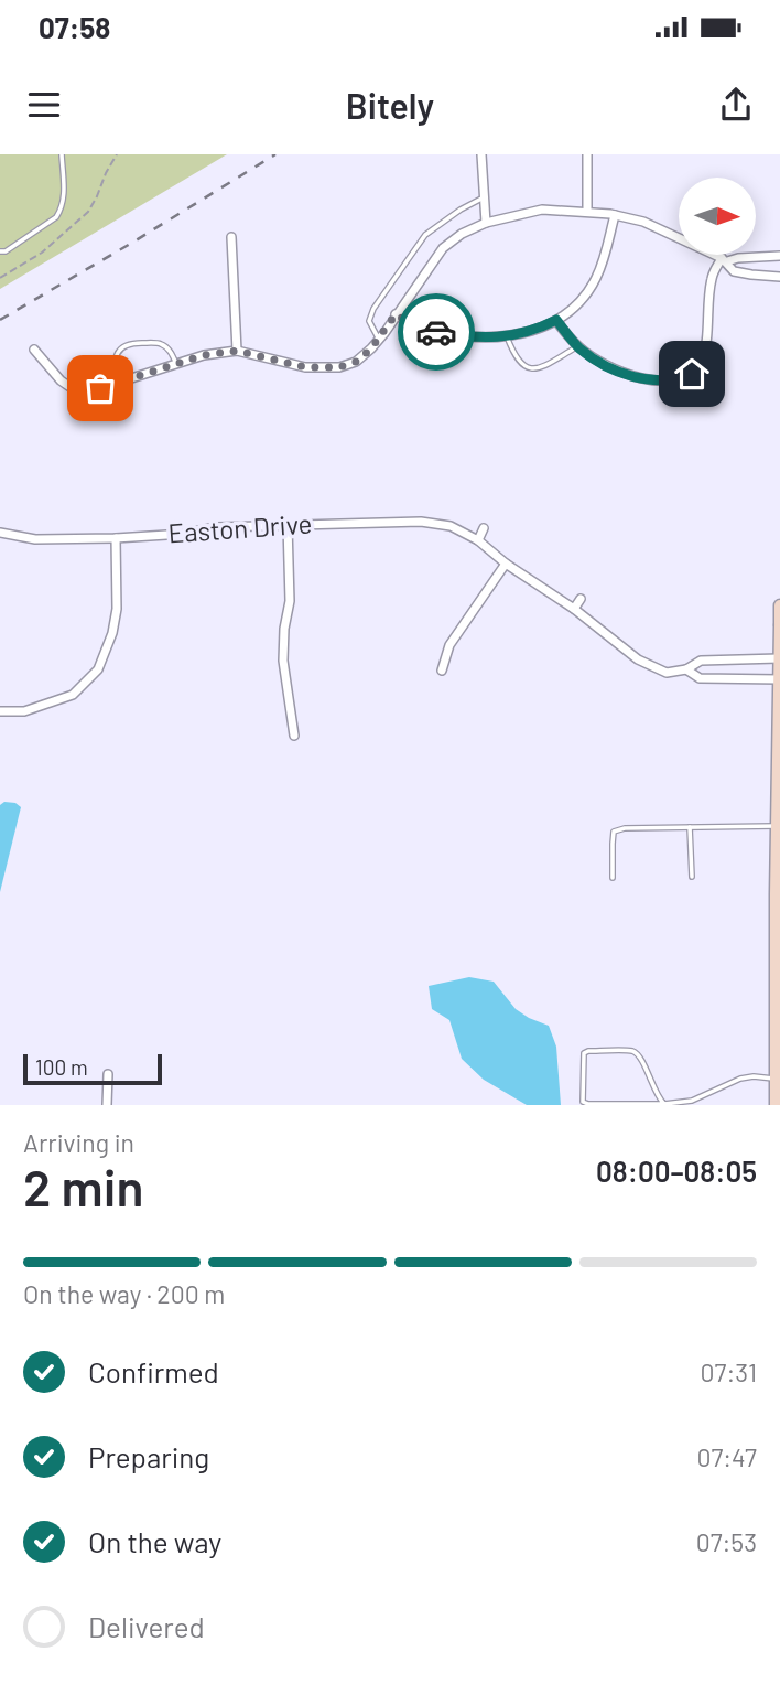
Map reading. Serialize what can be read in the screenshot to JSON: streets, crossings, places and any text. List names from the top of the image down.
{
  "streets": {
    "street": ["Easton Drive"]
  },
  "scale_bar": "100 m",
  "north": "right",
  "page": {
    "status": "07:58",
    "header": "Bitely",
    "scale": "100 m",
    "heading": ["2 min", "Arriving in", "08:00–08:05"],
    "bar": "On the way · 200 m",
    "list": [
      ["Confirmed", "07:31"],
      ["Preparing", "07:47"],
      ["On the way", "07:53"],
      "Delivered"
    ]
  }
}
